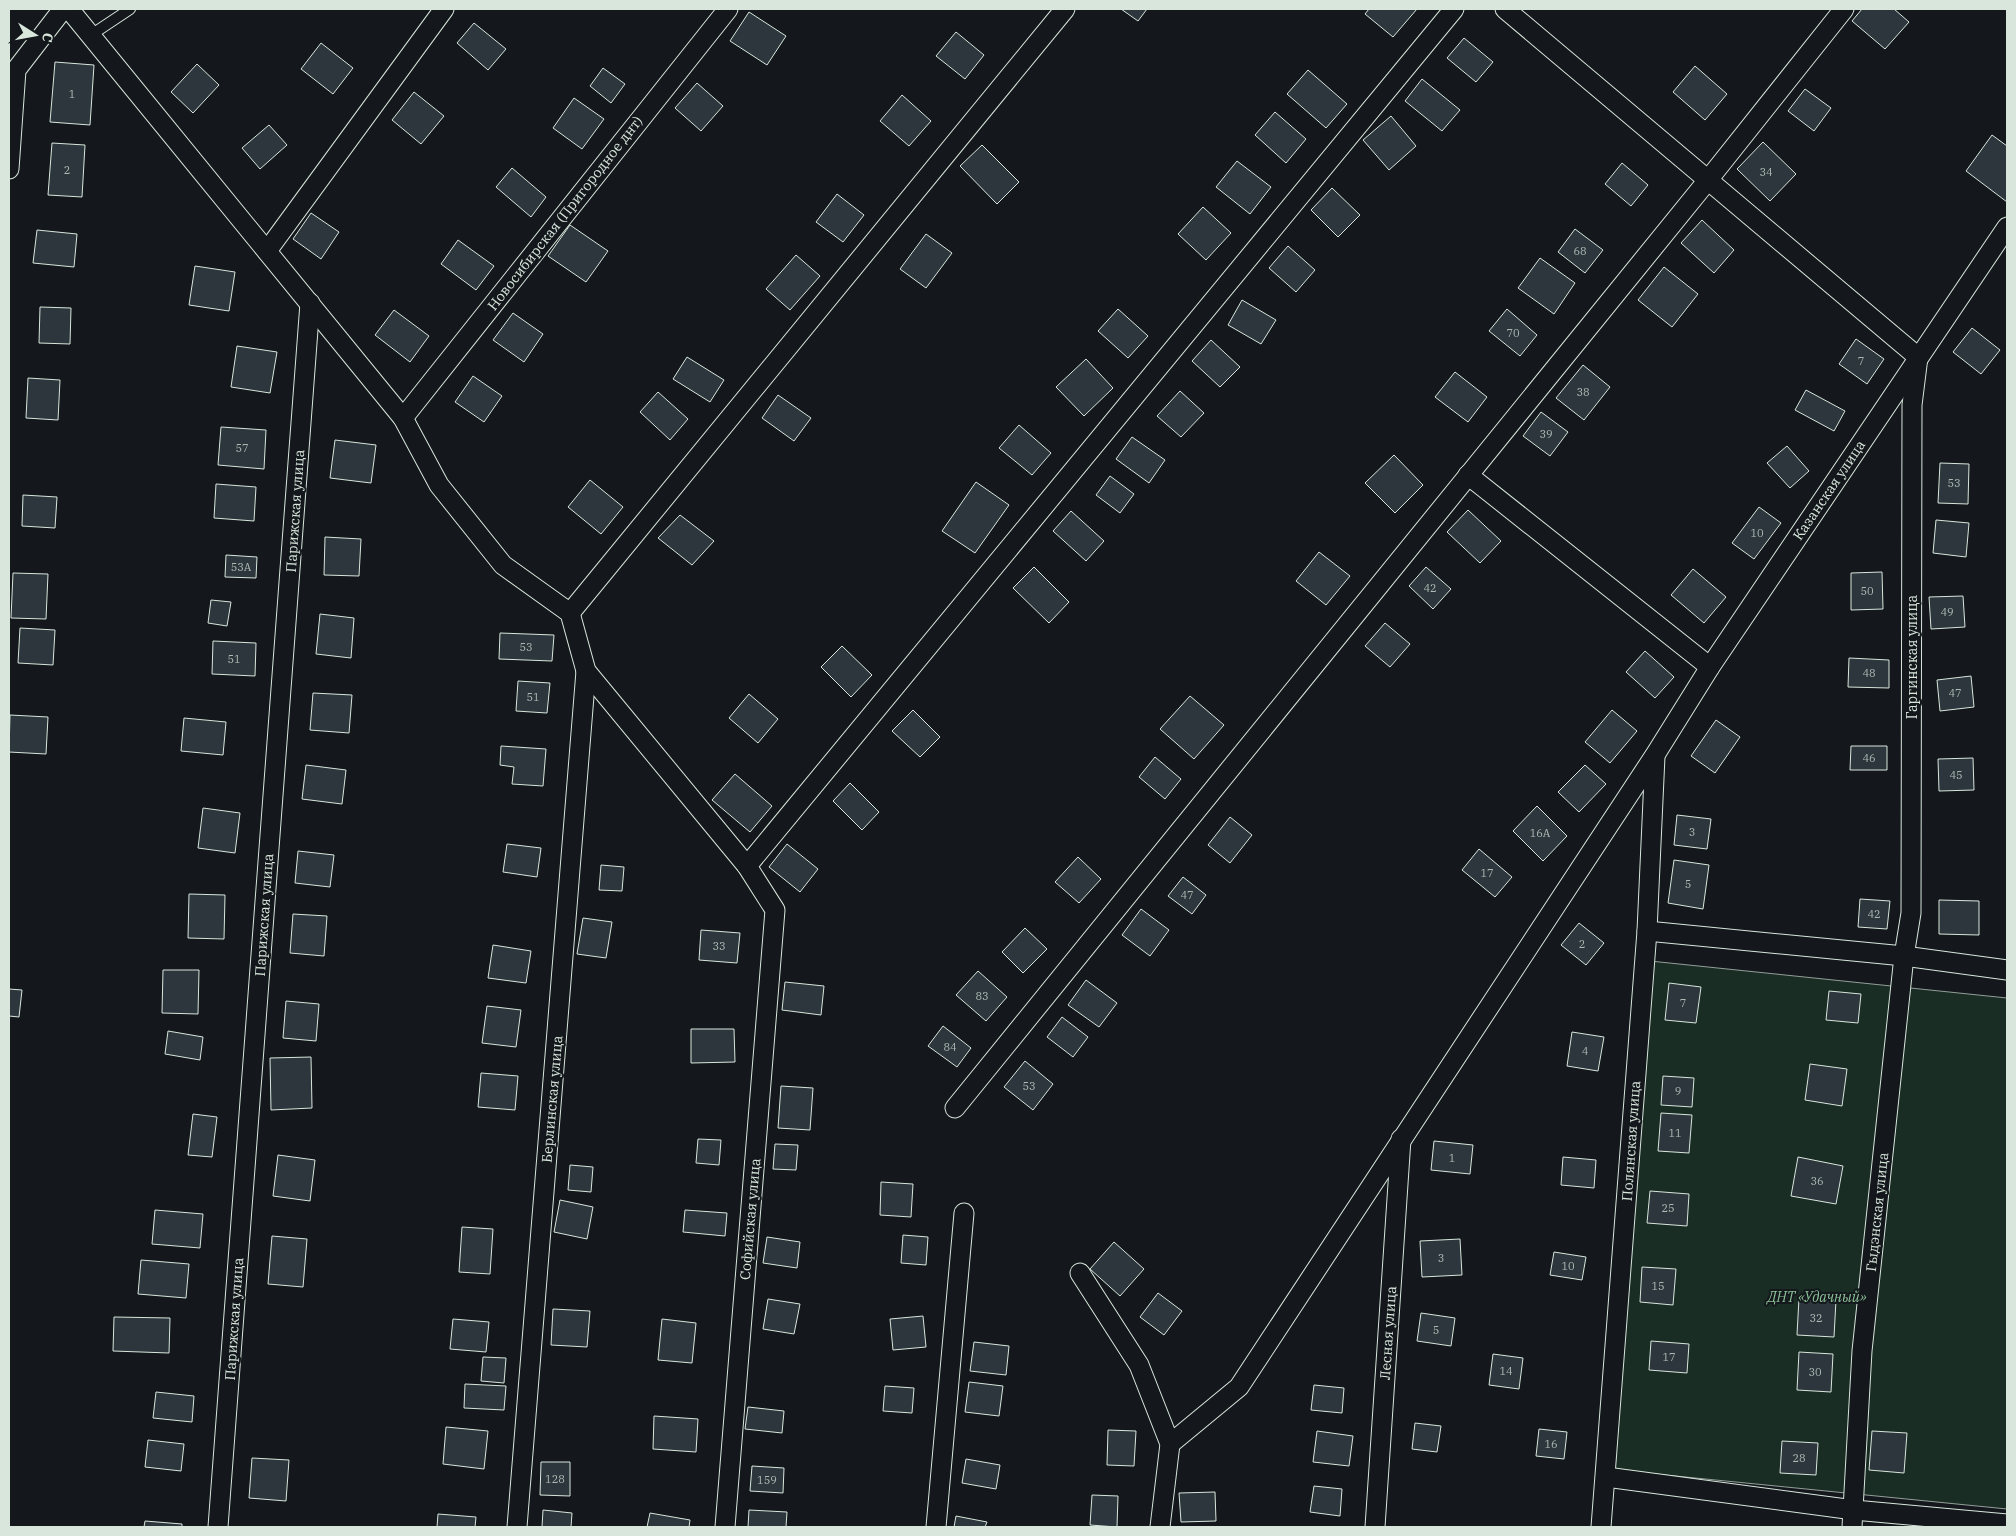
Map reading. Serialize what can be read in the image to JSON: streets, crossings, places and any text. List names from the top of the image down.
{
  "streets": {
    "street": [
      "Новосибирская (Пригородное днт)",
      "Казанская улица",
      "Парижская улица",
      "Гаргинская улица",
      "Берлинская улица",
      "Полянская улица",
      "Гыдэнская улица",
      "Софийская улица",
      "Лесная улица"
    ]
  },
  "crossings": [
    ["Казанская улица", "Гаргинская улица"],
    ["Казанская улица", "Полянская улица"],
    ["Казанская улица", "Лесная улица"],
    ["Гаргинская улица", "Гыдэнская улица"]
  ],
  "parks": ["ДНТ «Удачный»"],
  "house_numbers": [
    "1",
    "2",
    "34",
    "68",
    "70",
    "7",
    "38",
    "39",
    "57",
    "53",
    "10",
    "53А",
    "42",
    "50",
    "49",
    "53",
    "51",
    "48",
    "47",
    "51",
    "46",
    "45",
    "3",
    "16А",
    "17",
    "5",
    "47",
    "42",
    "2",
    "33",
    "83",
    "7",
    "84",
    "4",
    "53",
    "9",
    "11",
    "1",
    "36",
    "25",
    "3",
    "10",
    "15",
    "32",
    "5",
    "17",
    "14",
    "30",
    "16",
    "28",
    "128",
    "159"
  ],
  "north": "right"
}
